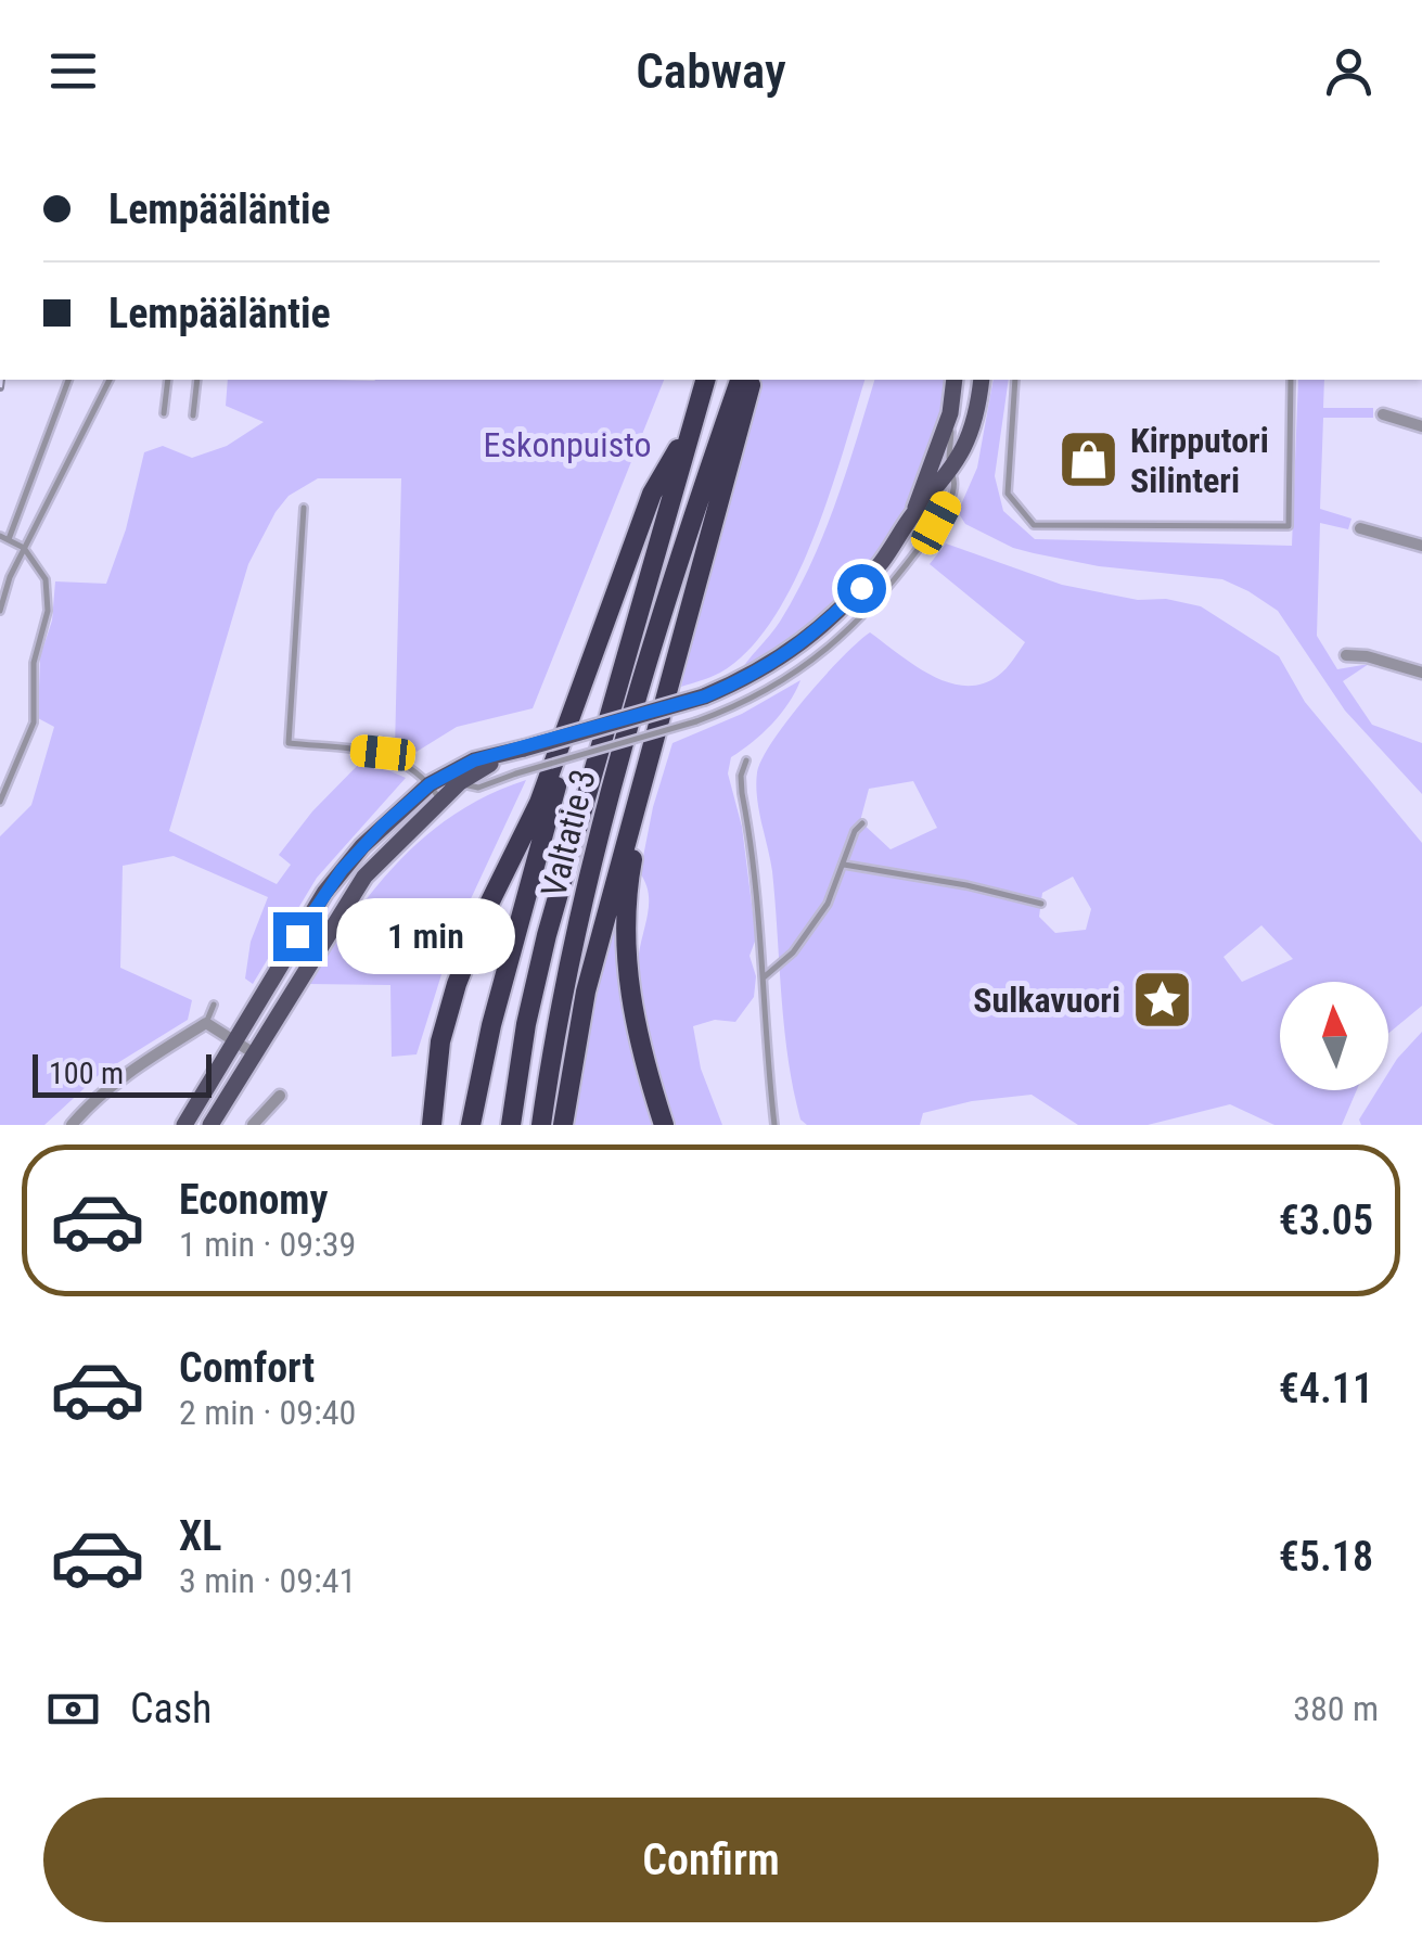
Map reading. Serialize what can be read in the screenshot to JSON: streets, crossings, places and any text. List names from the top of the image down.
{
  "streets": {
    "highway": ["Valtatie 3"]
  },
  "parks": ["Eskonpuisto"],
  "places": {
    "shop": ["Kirpputori Silinteri"],
    "place": ["Sulkavuori"]
  },
  "scale_bar": "100 m",
  "north": "top",
  "page": {
    "header": "Cabway",
    "banner": ["Lempääläntie", "Lempääläntie"],
    "bubble": "1 min",
    "scale": "100 m",
    "list": [
      {
        "name": "Economy",
        "note": "1 min · 09:39",
        "value": "€3.05"
      },
      {
        "name": "Comfort",
        "note": "2 min · 09:40",
        "value": "€4.11"
      },
      {
        "name": "XL",
        "note": "3 min · 09:41",
        "value": "€5.18"
      }
    ],
    "pay": ["Cash", "380 m"],
    "buttons": "Confirm"
  }
}
